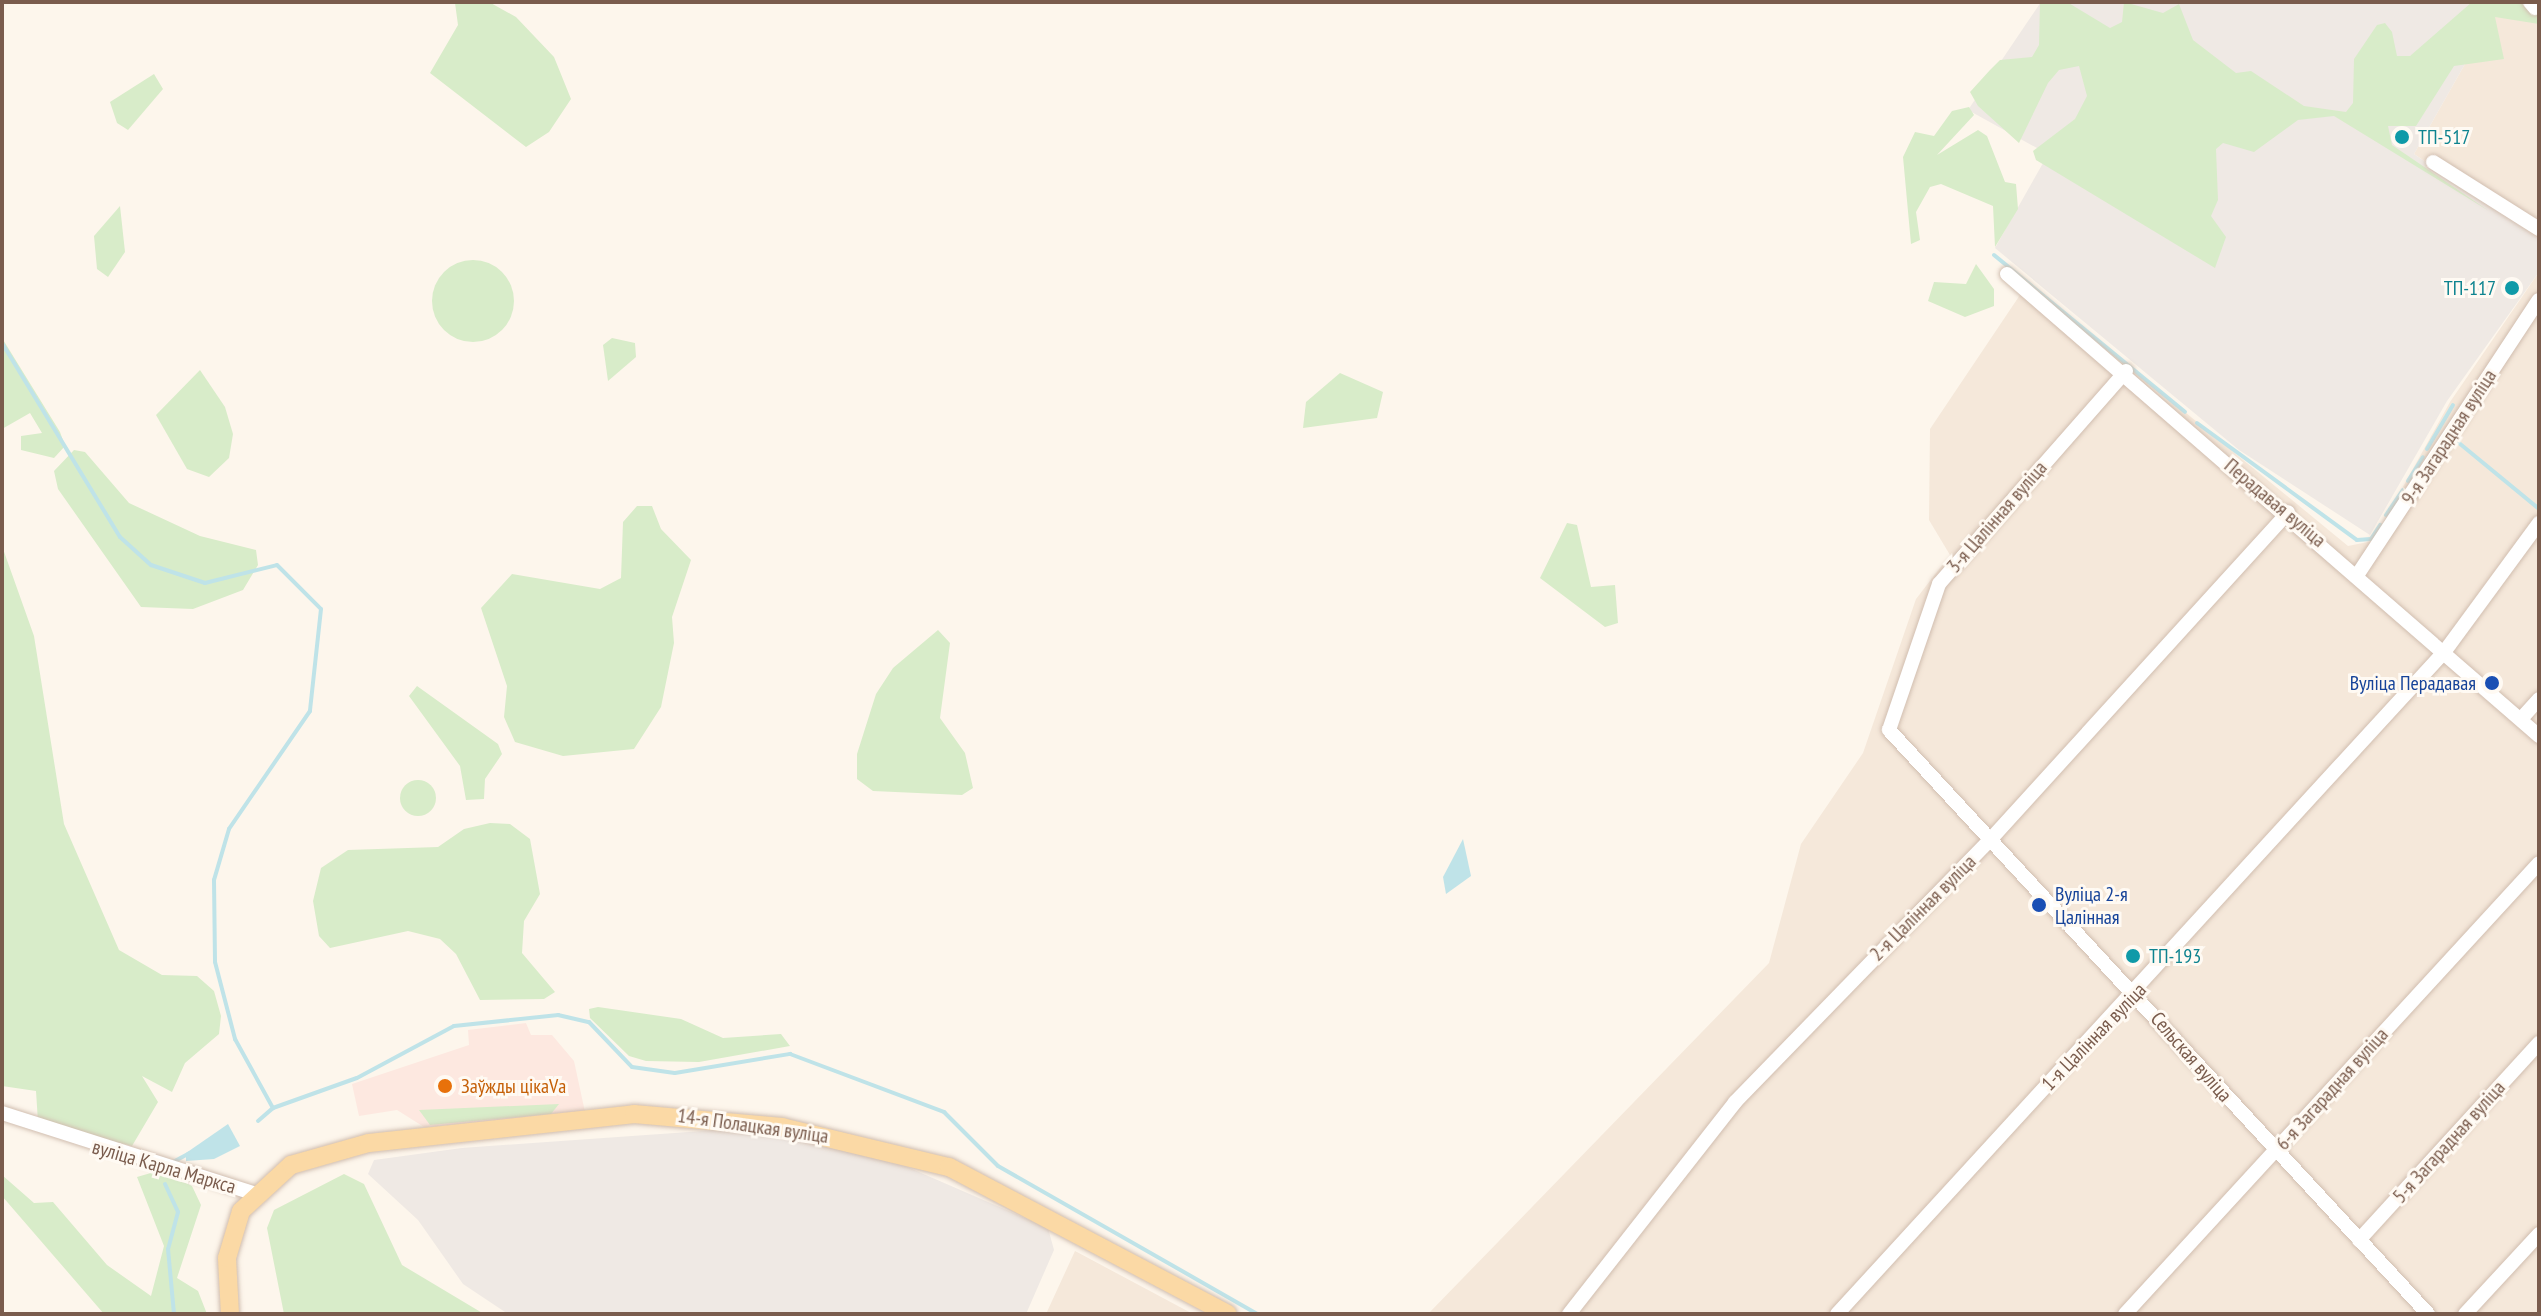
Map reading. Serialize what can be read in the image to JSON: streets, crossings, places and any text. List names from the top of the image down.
{
  "streets": {
    "main road": ["14-я Полацкая вуліца", "вуліца Карла Маркса"],
    "street": [
      "9-я Загарадная вуліца",
      "Перадавая вуліца",
      "3-я Цалінная вуліца",
      "2-я Цалінная вуліца",
      "1-я Цалінная вуліца",
      "Сельская вуліца",
      "6-я Загарадная вуліца",
      "5-я Загарадная вуліца"
    ]
  },
  "crossings": [
    ["9-я Загарадная вуліца", "Перадавая вуліца"],
    ["Перадавая вуліца", "3-я Цалінная вуліца"],
    ["Перадавая вуліца", "2-я Цалінная вуліца"],
    ["Перадавая вуліца", "1-я Цалінная вуліца"],
    ["3-я Цалінная вуліца", "Сельская вуліца"],
    ["2-я Цалінная вуліца", "Сельская вуліца"],
    ["1-я Цалінная вуліца", "Сельская вуліца"],
    ["Сельская вуліца", "6-я Загарадная вуліца"],
    ["Сельская вуліца", "5-я Загарадная вуліца"],
    ["14-я Полацкая вуліца", "вуліца Карла Маркса"]
  ],
  "places": [
    "ТП-517",
    "ТП-117",
    "Вуліца Перадавая",
    "Вуліца 2-я Цалінная",
    "ТП-193",
    "Заўжды цікаVа"
  ]
}
